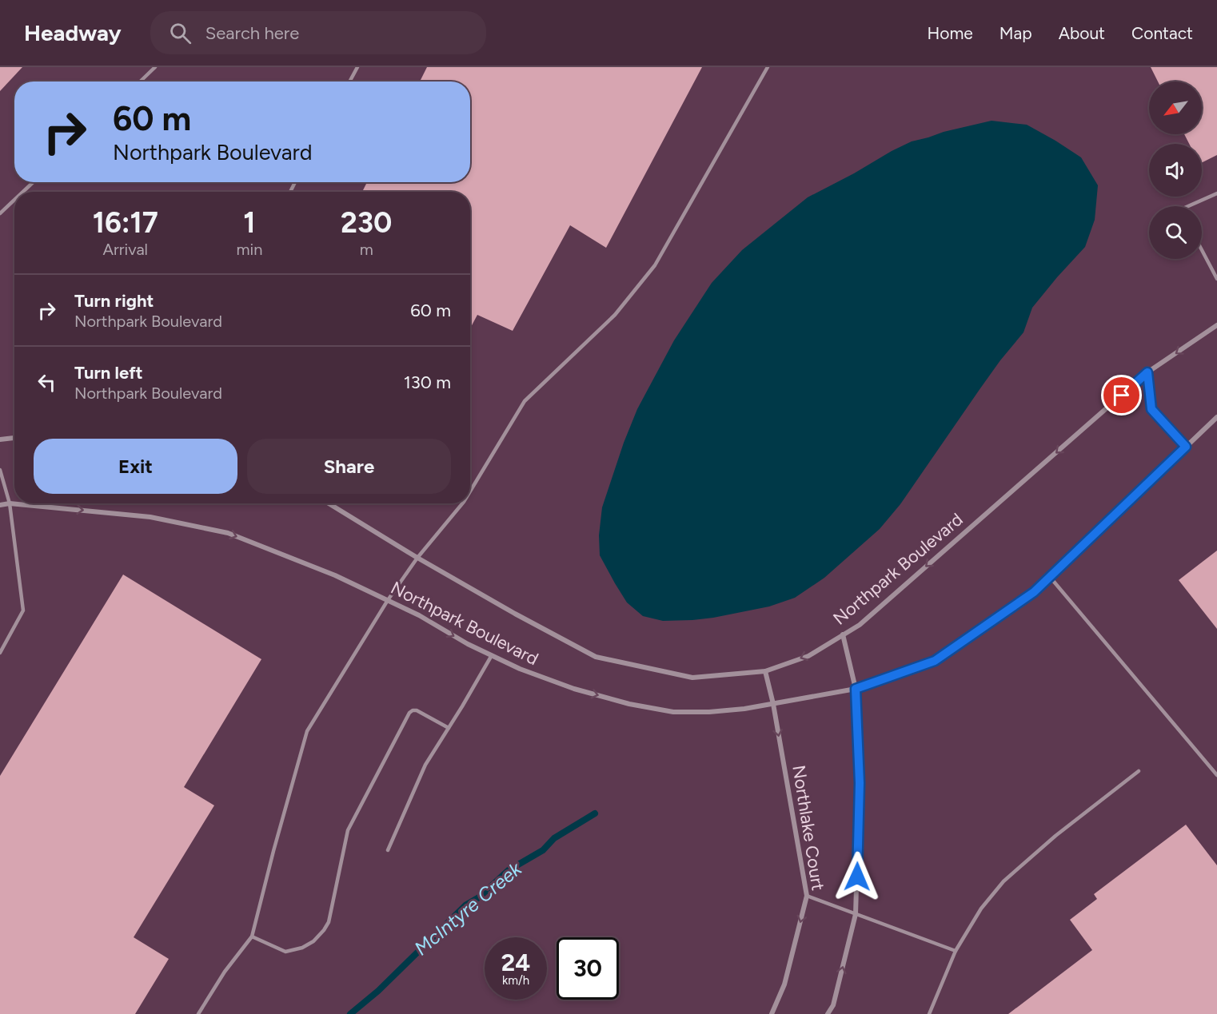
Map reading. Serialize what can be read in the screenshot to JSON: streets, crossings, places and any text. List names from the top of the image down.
{
  "streets": {
    "street": ["Northpark Boulevard", "Northlake Court"]
  },
  "crossings": [
    ["Northpark Boulevard", "Northlake Court"]
  ],
  "one_way": ["Northlake Court"],
  "water": ["McIntyre Creek"],
  "north": "bottom left",
  "page": {
    "header": "Headway",
    "search": "Search here",
    "nav": [
      "Home",
      "Map",
      "About",
      "Contact"
    ],
    "turn": ["60 m", "Northpark Boulevard"],
    "eta": [
      "16:17",
      "Arrival",
      "1",
      "min",
      "230",
      "m"
    ],
    "list": [
      {
        "name": "Turn right",
        "note": "Northpark Boulevard",
        "value": "60 m"
      },
      {
        "name": "Turn left",
        "note": "Northpark Boulevard",
        "value": "130 m"
      }
    ],
    "buttons": ["Exit", "Share"],
    "speed": "24 km/h",
    "limit": "30"
  }
}
